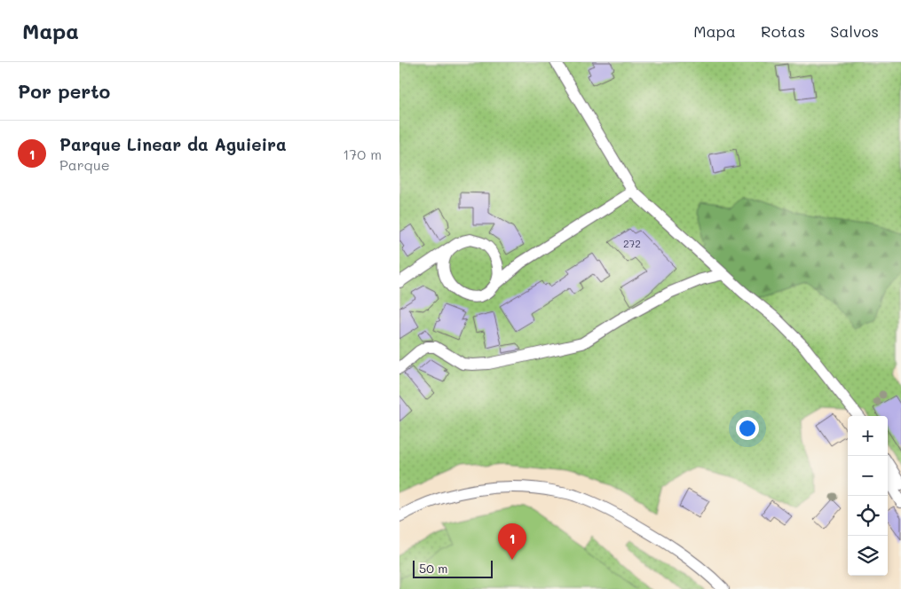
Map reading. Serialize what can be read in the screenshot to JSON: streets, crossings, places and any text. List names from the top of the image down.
{
  "house_numbers": ["272"],
  "scale_bar": "50 m",
  "page": {
    "header": "Mapa",
    "nav": ["Mapa", "Rotas", "Salvos"],
    "heading": "Por perto",
    "list": [
      {
        "mark": "1",
        "name": "Parque Linear da Aguieira",
        "note": "Parque",
        "value": "170 m"
      }
    ],
    "map_buttons": ["+", "−"],
    "pins": "1",
    "scale": "50 m"
  }
}
